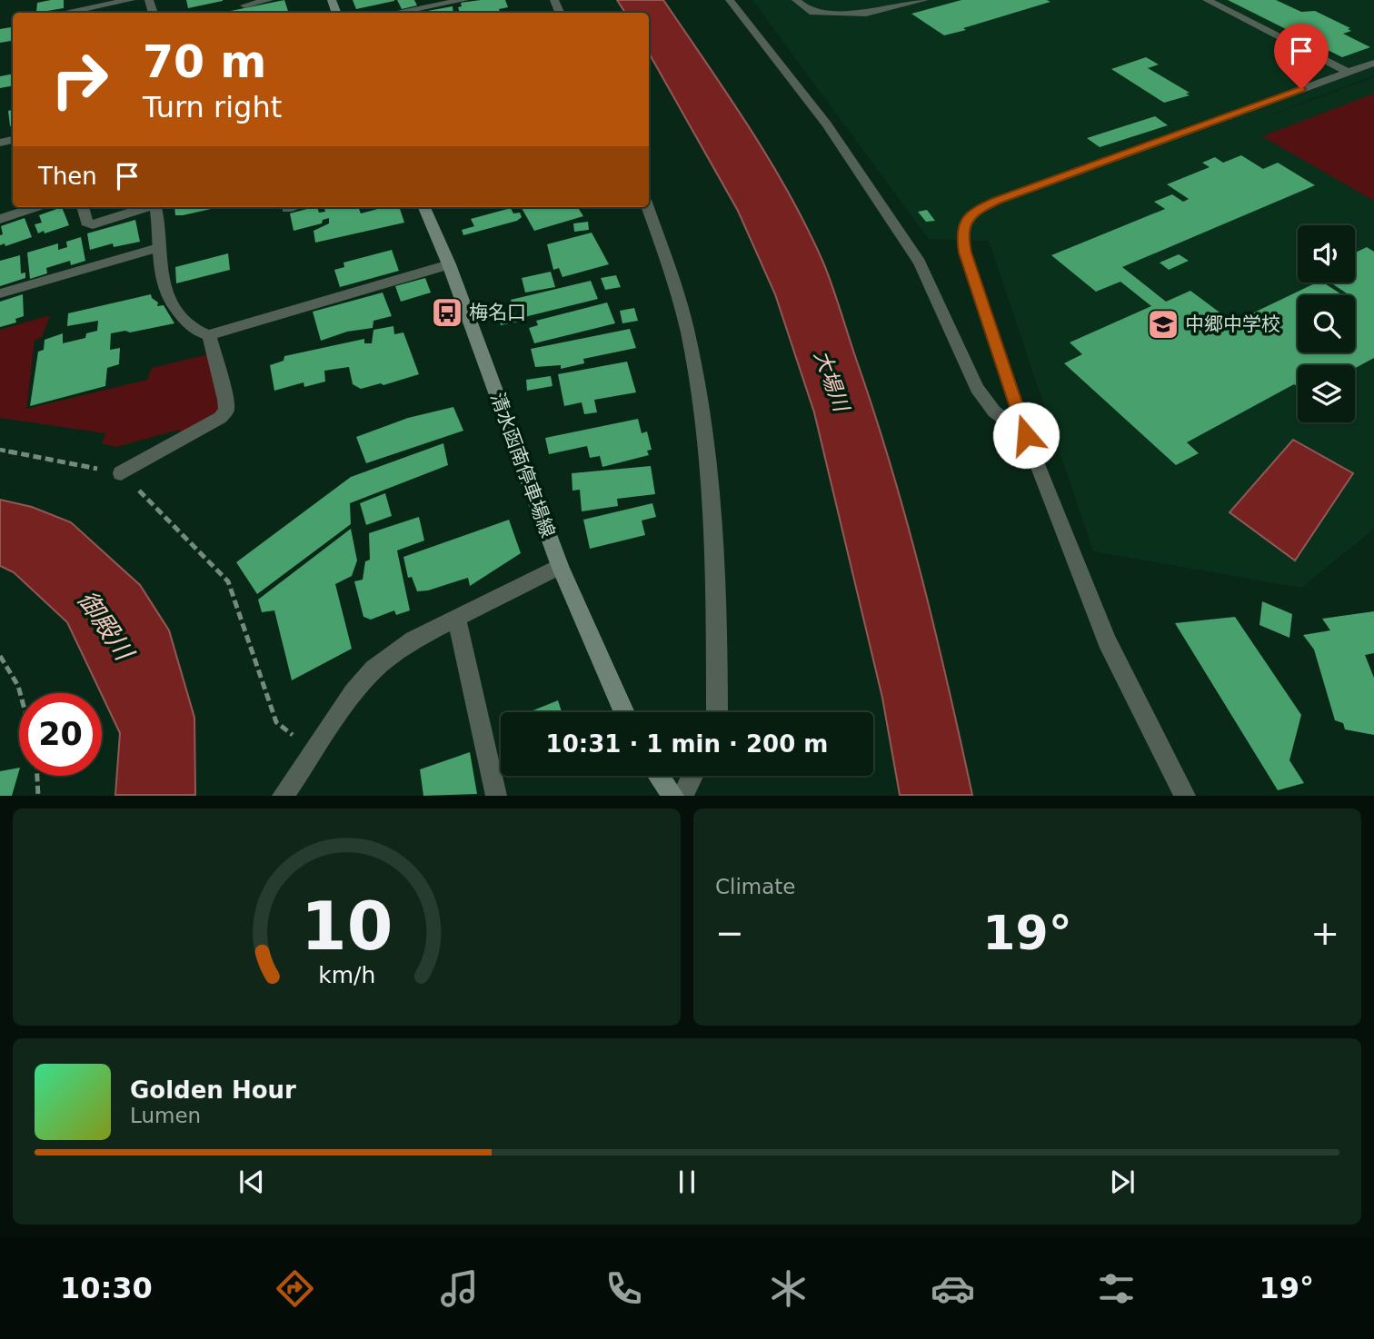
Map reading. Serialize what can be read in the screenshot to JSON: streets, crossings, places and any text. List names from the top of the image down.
{
  "streets": {
    "main road": ["清水函南停車場線"]
  },
  "water": ["大場川", "御殿川"],
  "places": {
    "bus stop": ["梅名口"],
    "school or university": ["中郷中学校"]
  },
  "page": {
    "turn": ["70 m", "Turn right"],
    "then": "Then",
    "limit": "20",
    "trip": "10:31 · 1 min · 200 m",
    "tile": "Climate",
    "heat": ["−", "19°", "+"],
    "song": ["Golden Hour", "Lumen"],
    "tabs": ["10:30", "19°"],
    "gauge": ["10", "km/h"]
  }
}
